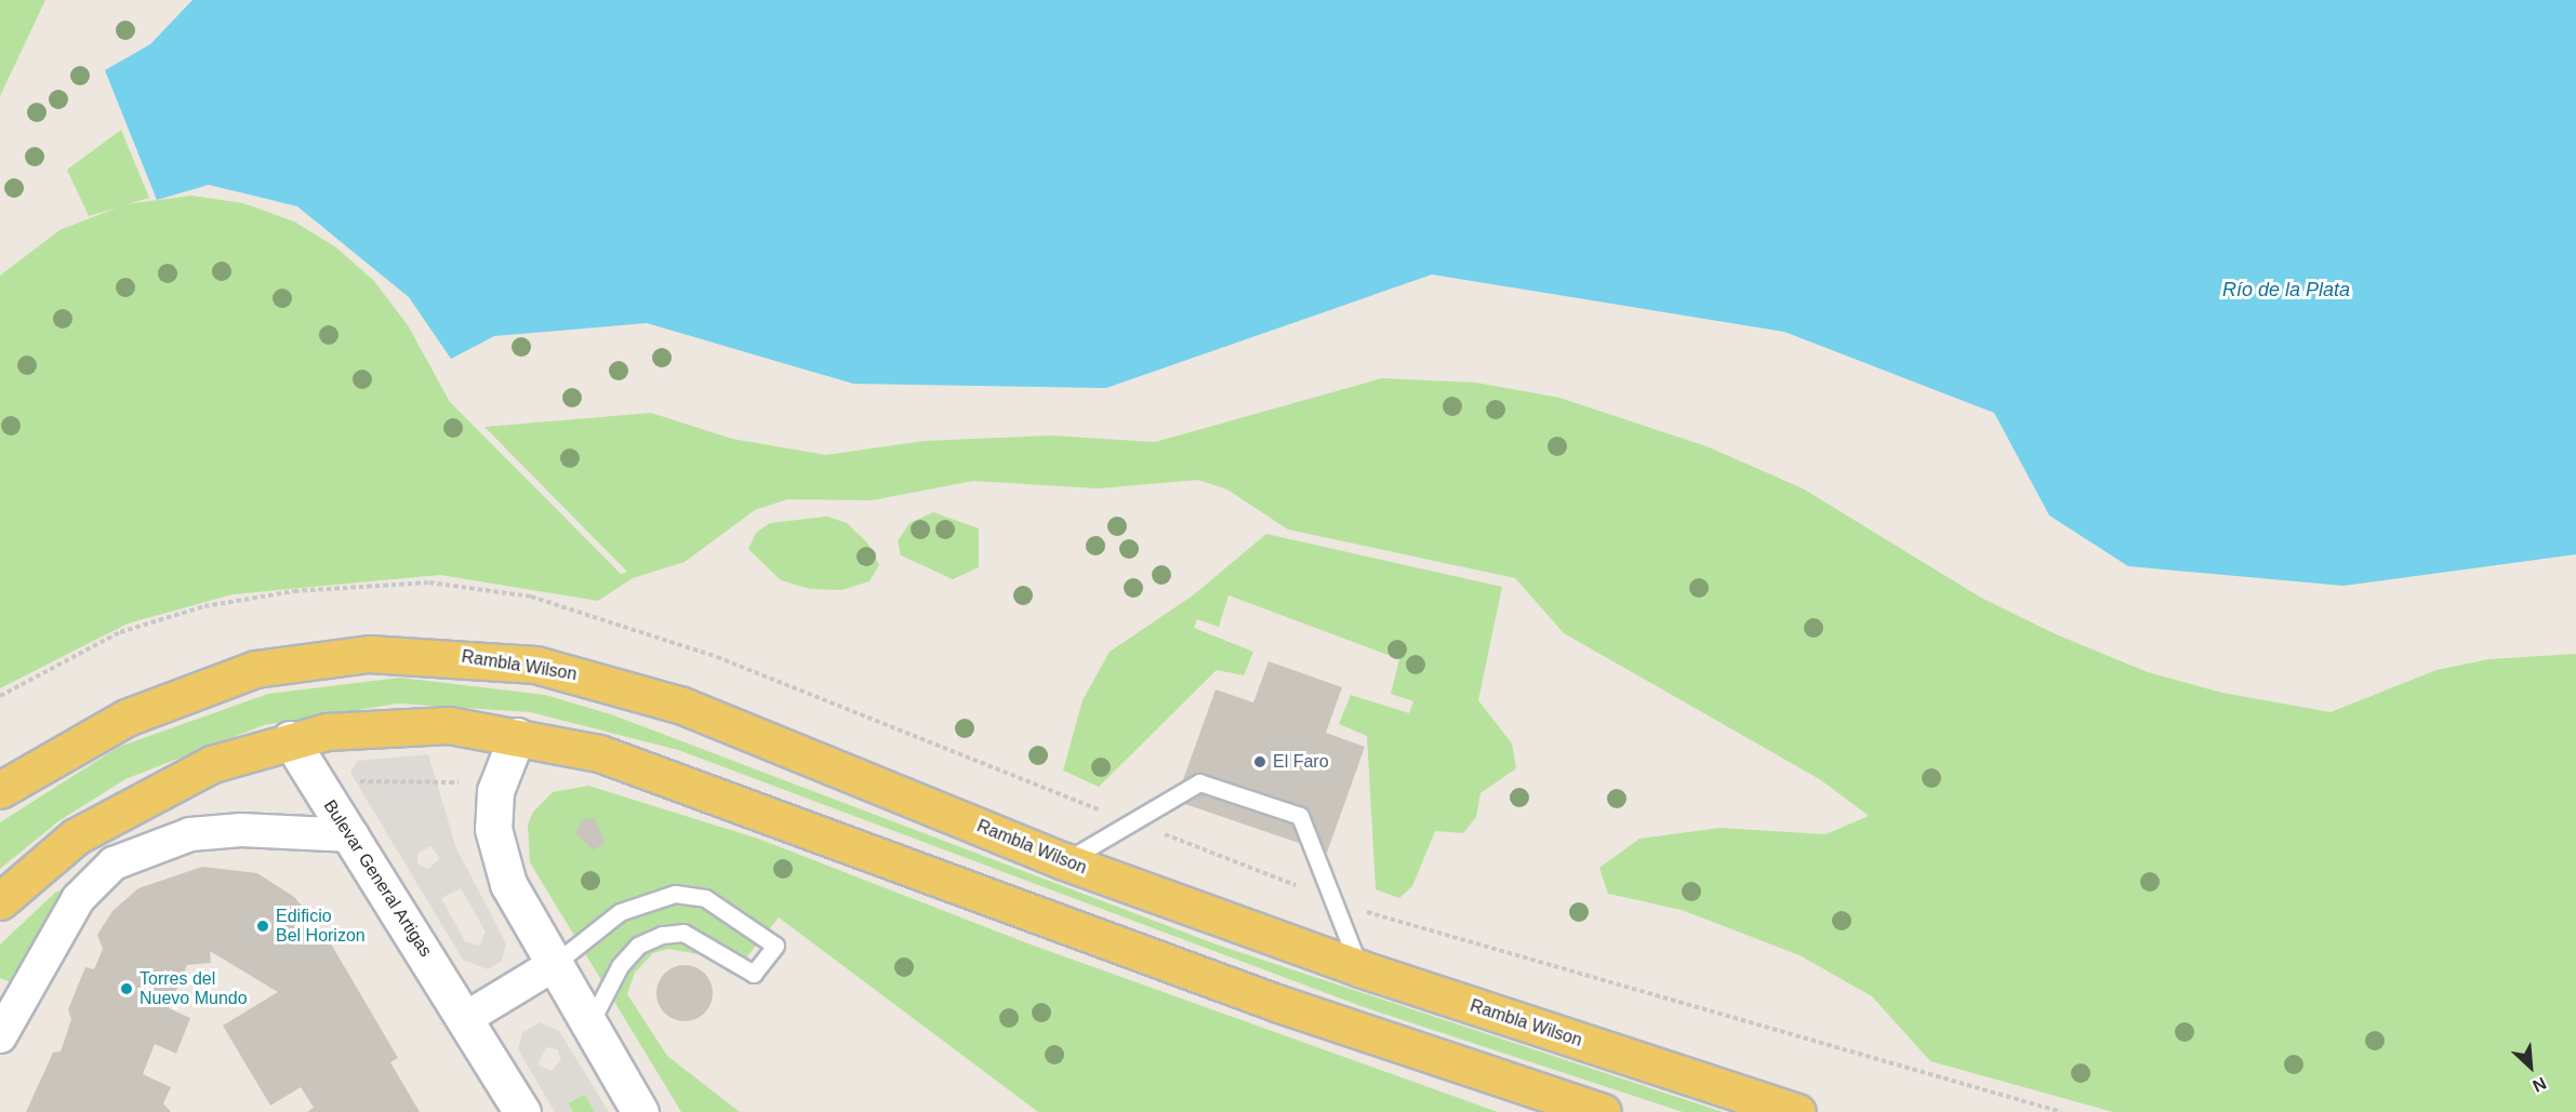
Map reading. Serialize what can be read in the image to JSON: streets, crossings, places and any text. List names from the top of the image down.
{
  "streets": {
    "main road": ["Rambla Wilson", "Bulevar General Artigas"]
  },
  "water": ["Río de la Plata"],
  "places": ["El Faro", "Edificio Bel Horizon", "Torres del Nuevo Mundo"],
  "north": "bottom right"
}
